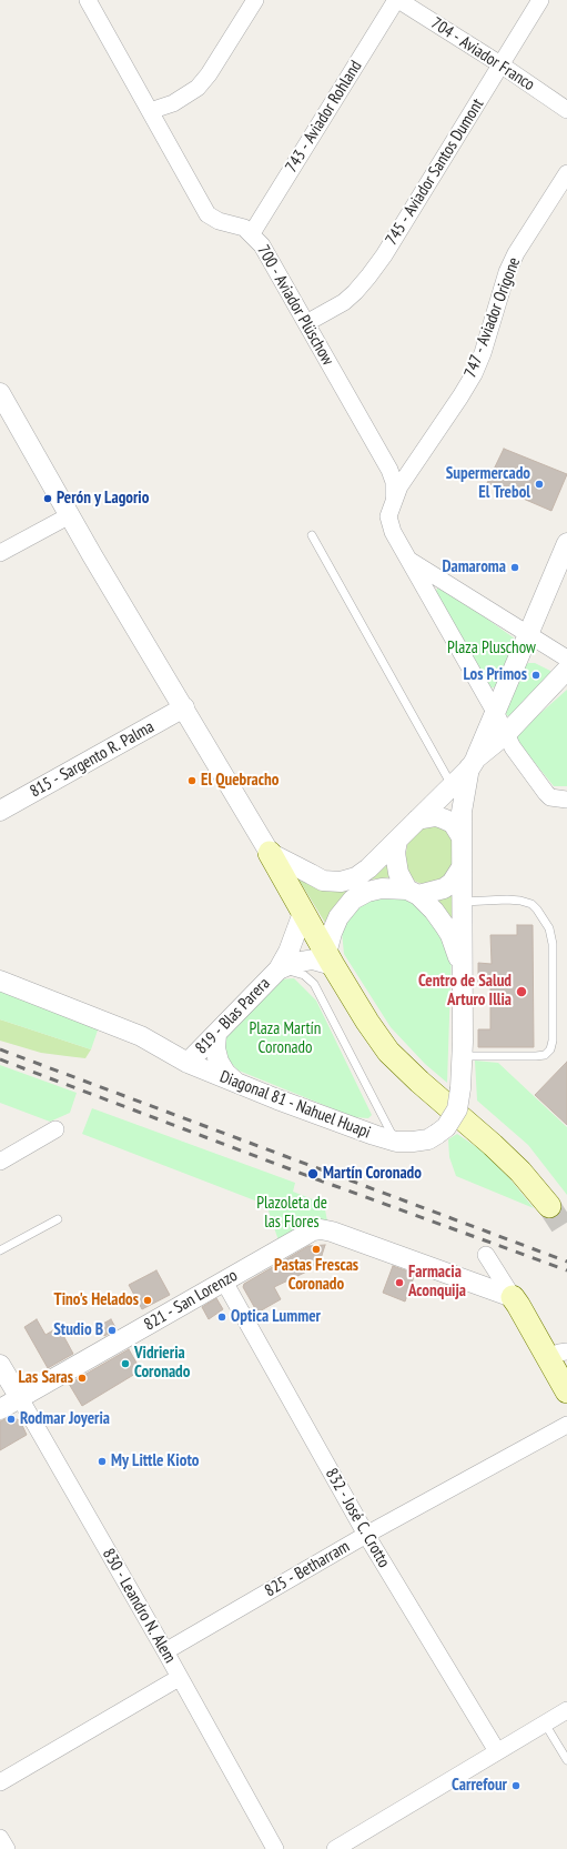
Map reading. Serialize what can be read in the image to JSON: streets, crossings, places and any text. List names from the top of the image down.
{
  "streets": {
    "street": [
      "704 - Aviador Franco",
      "743 - Aviador Rohland",
      "745 - Aviador Santos Dumont",
      "700 - Aviador Plüschow",
      "747 - Aviador Origone",
      "815 - Sargento R. Palma",
      "819 - Blas Parera",
      "Diagonal 81 - Nahuel Huapi",
      "821 - San Lorenzo",
      "832 - José C. Crotto",
      "825 - Betharram",
      "830 - Leandro N. Alem"
    ]
  },
  "crossings": [
    ["704 - Aviador Franco", "743 - Aviador Rohland"],
    ["704 - Aviador Franco", "745 - Aviador Santos Dumont"],
    ["743 - Aviador Rohland", "700 - Aviador Plüschow"],
    ["745 - Aviador Santos Dumont", "700 - Aviador Plüschow"],
    ["700 - Aviador Plüschow", "747 - Aviador Origone"],
    ["819 - Blas Parera", "Diagonal 81 - Nahuel Huapi"],
    ["821 - San Lorenzo", "832 - José C. Crotto"],
    ["821 - San Lorenzo", "830 - Leandro N. Alem"],
    ["832 - José C. Crotto", "825 - Betharram"],
    ["825 - Betharram", "830 - Leandro N. Alem"]
  ],
  "parks": ["Plaza Pluschow", "Plaza Martín Coronado", "Plazoleta de las Flores"],
  "places": [
    "Supermercado El Trebol",
    "Perón y Lagorio",
    "Damaroma",
    "Los Primos",
    "El Quebracho",
    "Centro de Salud Arturo Illia",
    "Martín Coronado",
    "Pastas Frescas Coronado",
    "Farmacia Aconquija",
    "Tino's Helados",
    "Optica Lummer",
    "Studio B",
    "Vidrieria Coronado",
    "Las Saras",
    "Rodmar Joyeria",
    "My Little Kioto",
    "Carrefour"
  ]
}
